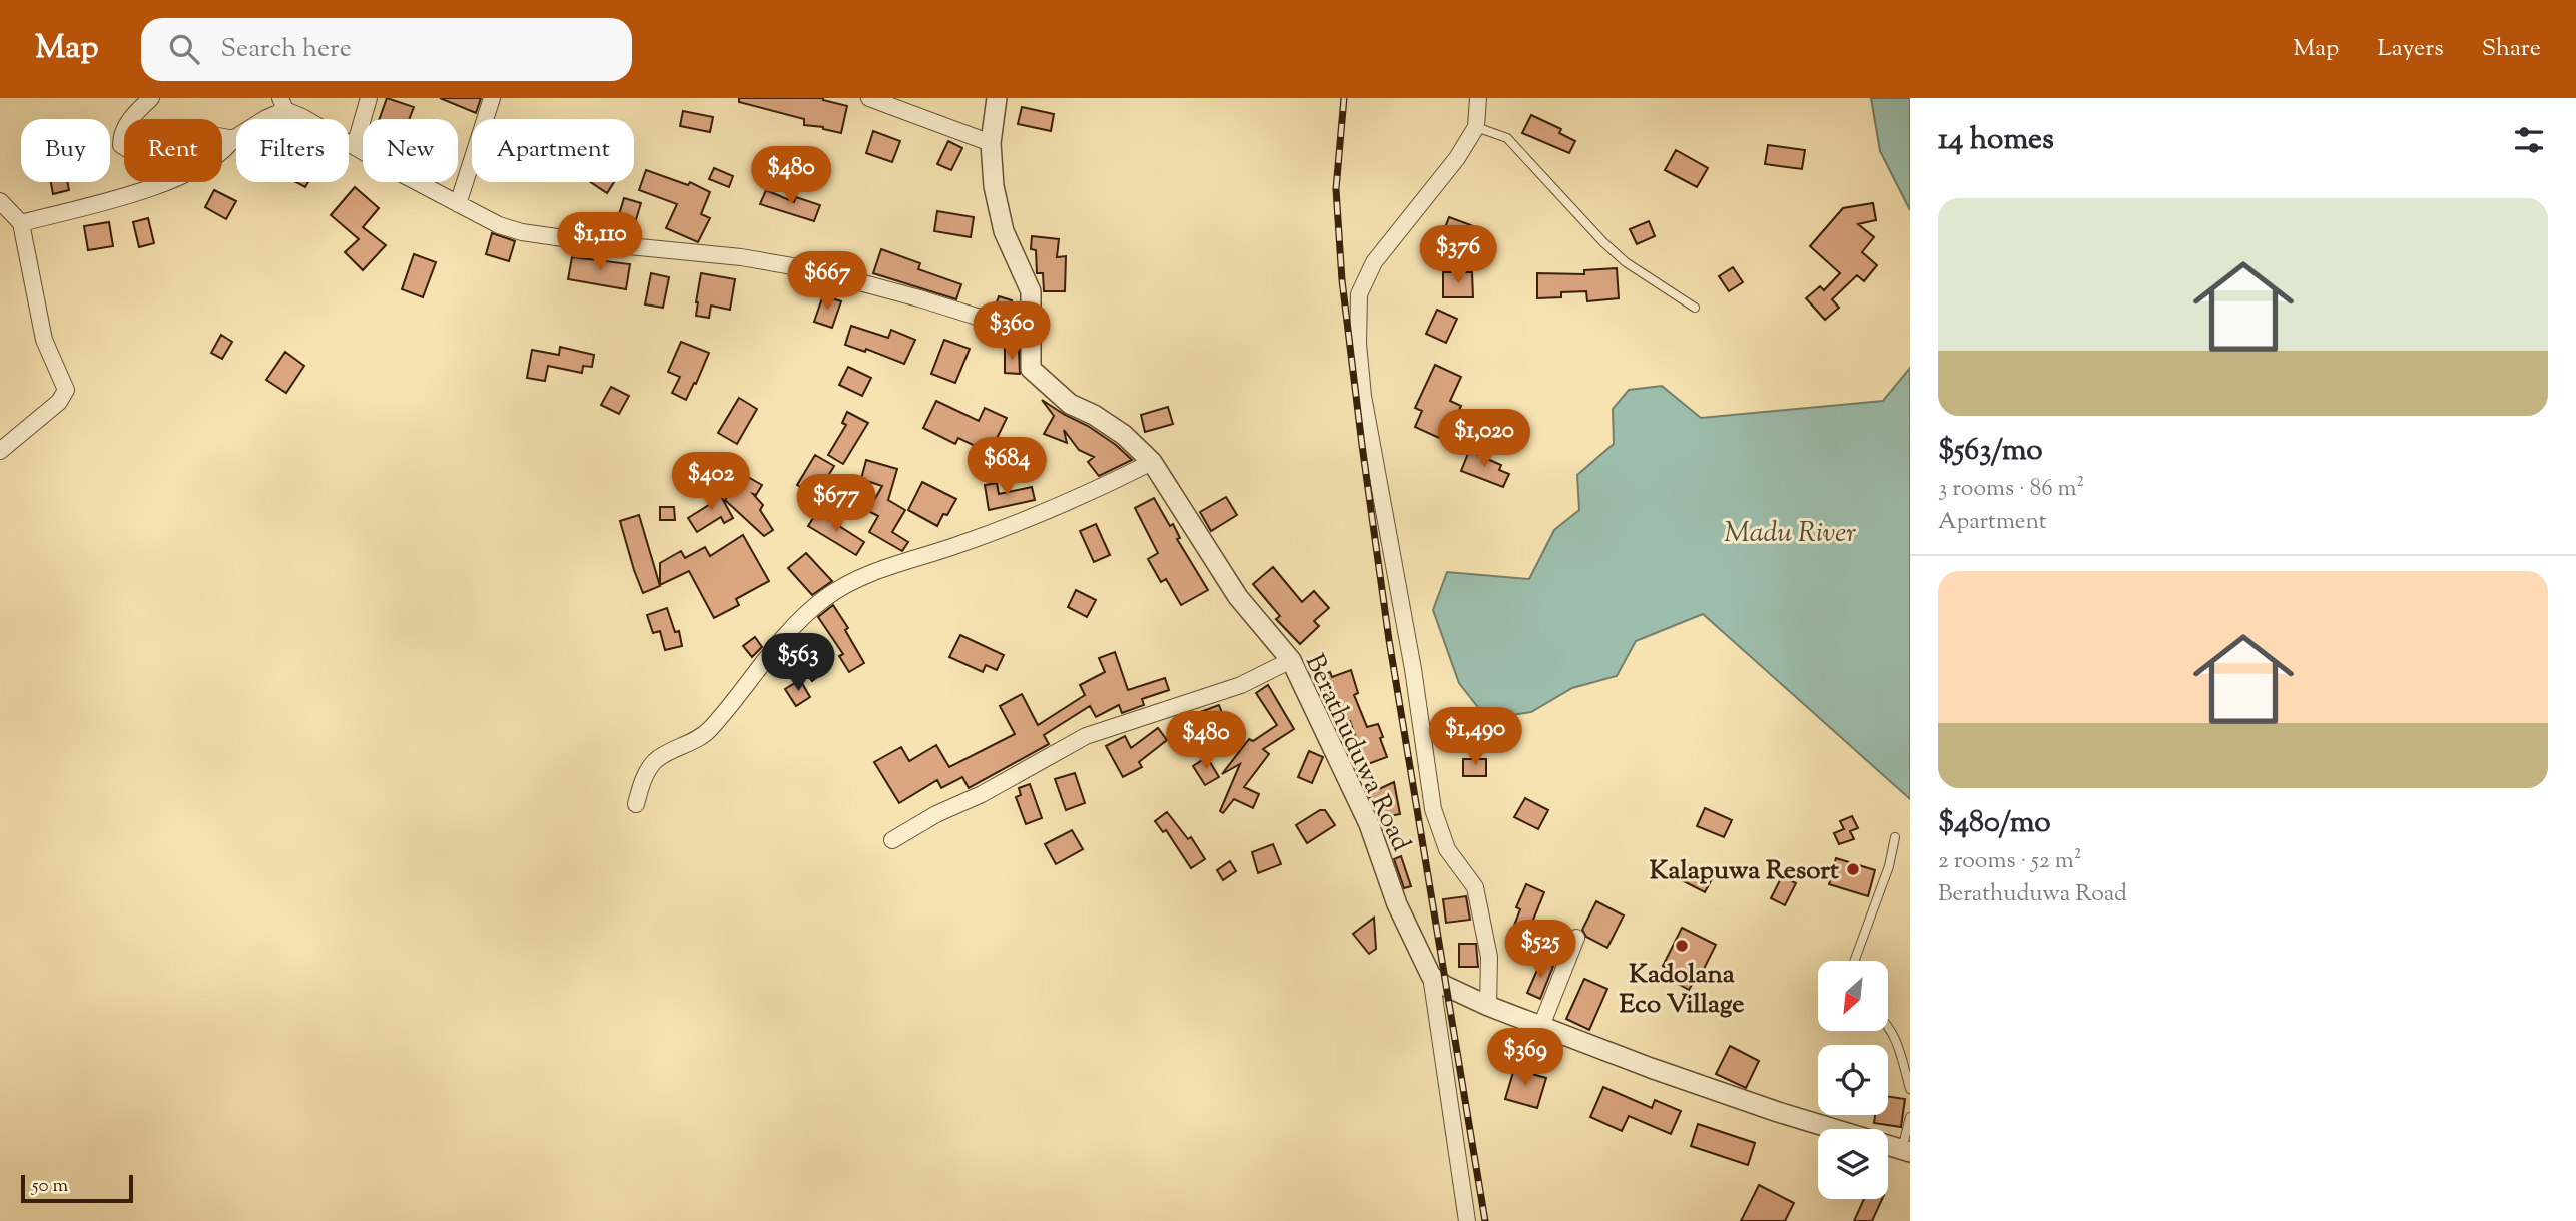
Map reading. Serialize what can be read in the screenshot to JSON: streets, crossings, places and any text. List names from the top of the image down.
{
  "streets": {
    "street": ["Berathuduwa Road"]
  },
  "water": ["Madu River"],
  "places": ["Kalapuwa Resort", "Kadolana Eco Village"],
  "scale_bar": "50 m",
  "north": "bottom left",
  "page": {
    "header": "Map",
    "search": "Search here",
    "nav": ["Map", "Layers", "Share"],
    "heading": "14 homes",
    "chip": [
      "Buy",
      "Rent",
      "Filters",
      "New",
      "Apartment"
    ],
    "price": [
      "$480",
      "$1,110",
      "$376",
      "$667",
      "$360",
      "$1,020",
      "$684",
      "$402",
      "$677",
      "$563",
      "$1,490",
      "$480",
      "$525",
      "$369"
    ],
    "list": [
      {
        "name": "$563/mo",
        "note": "3 rooms · 86 m² · Apartment"
      },
      {
        "name": "$480/mo",
        "note": "2 rooms · 52 m² · Berathuduwa Road"
      }
    ],
    "scale": "50 m"
  }
}
